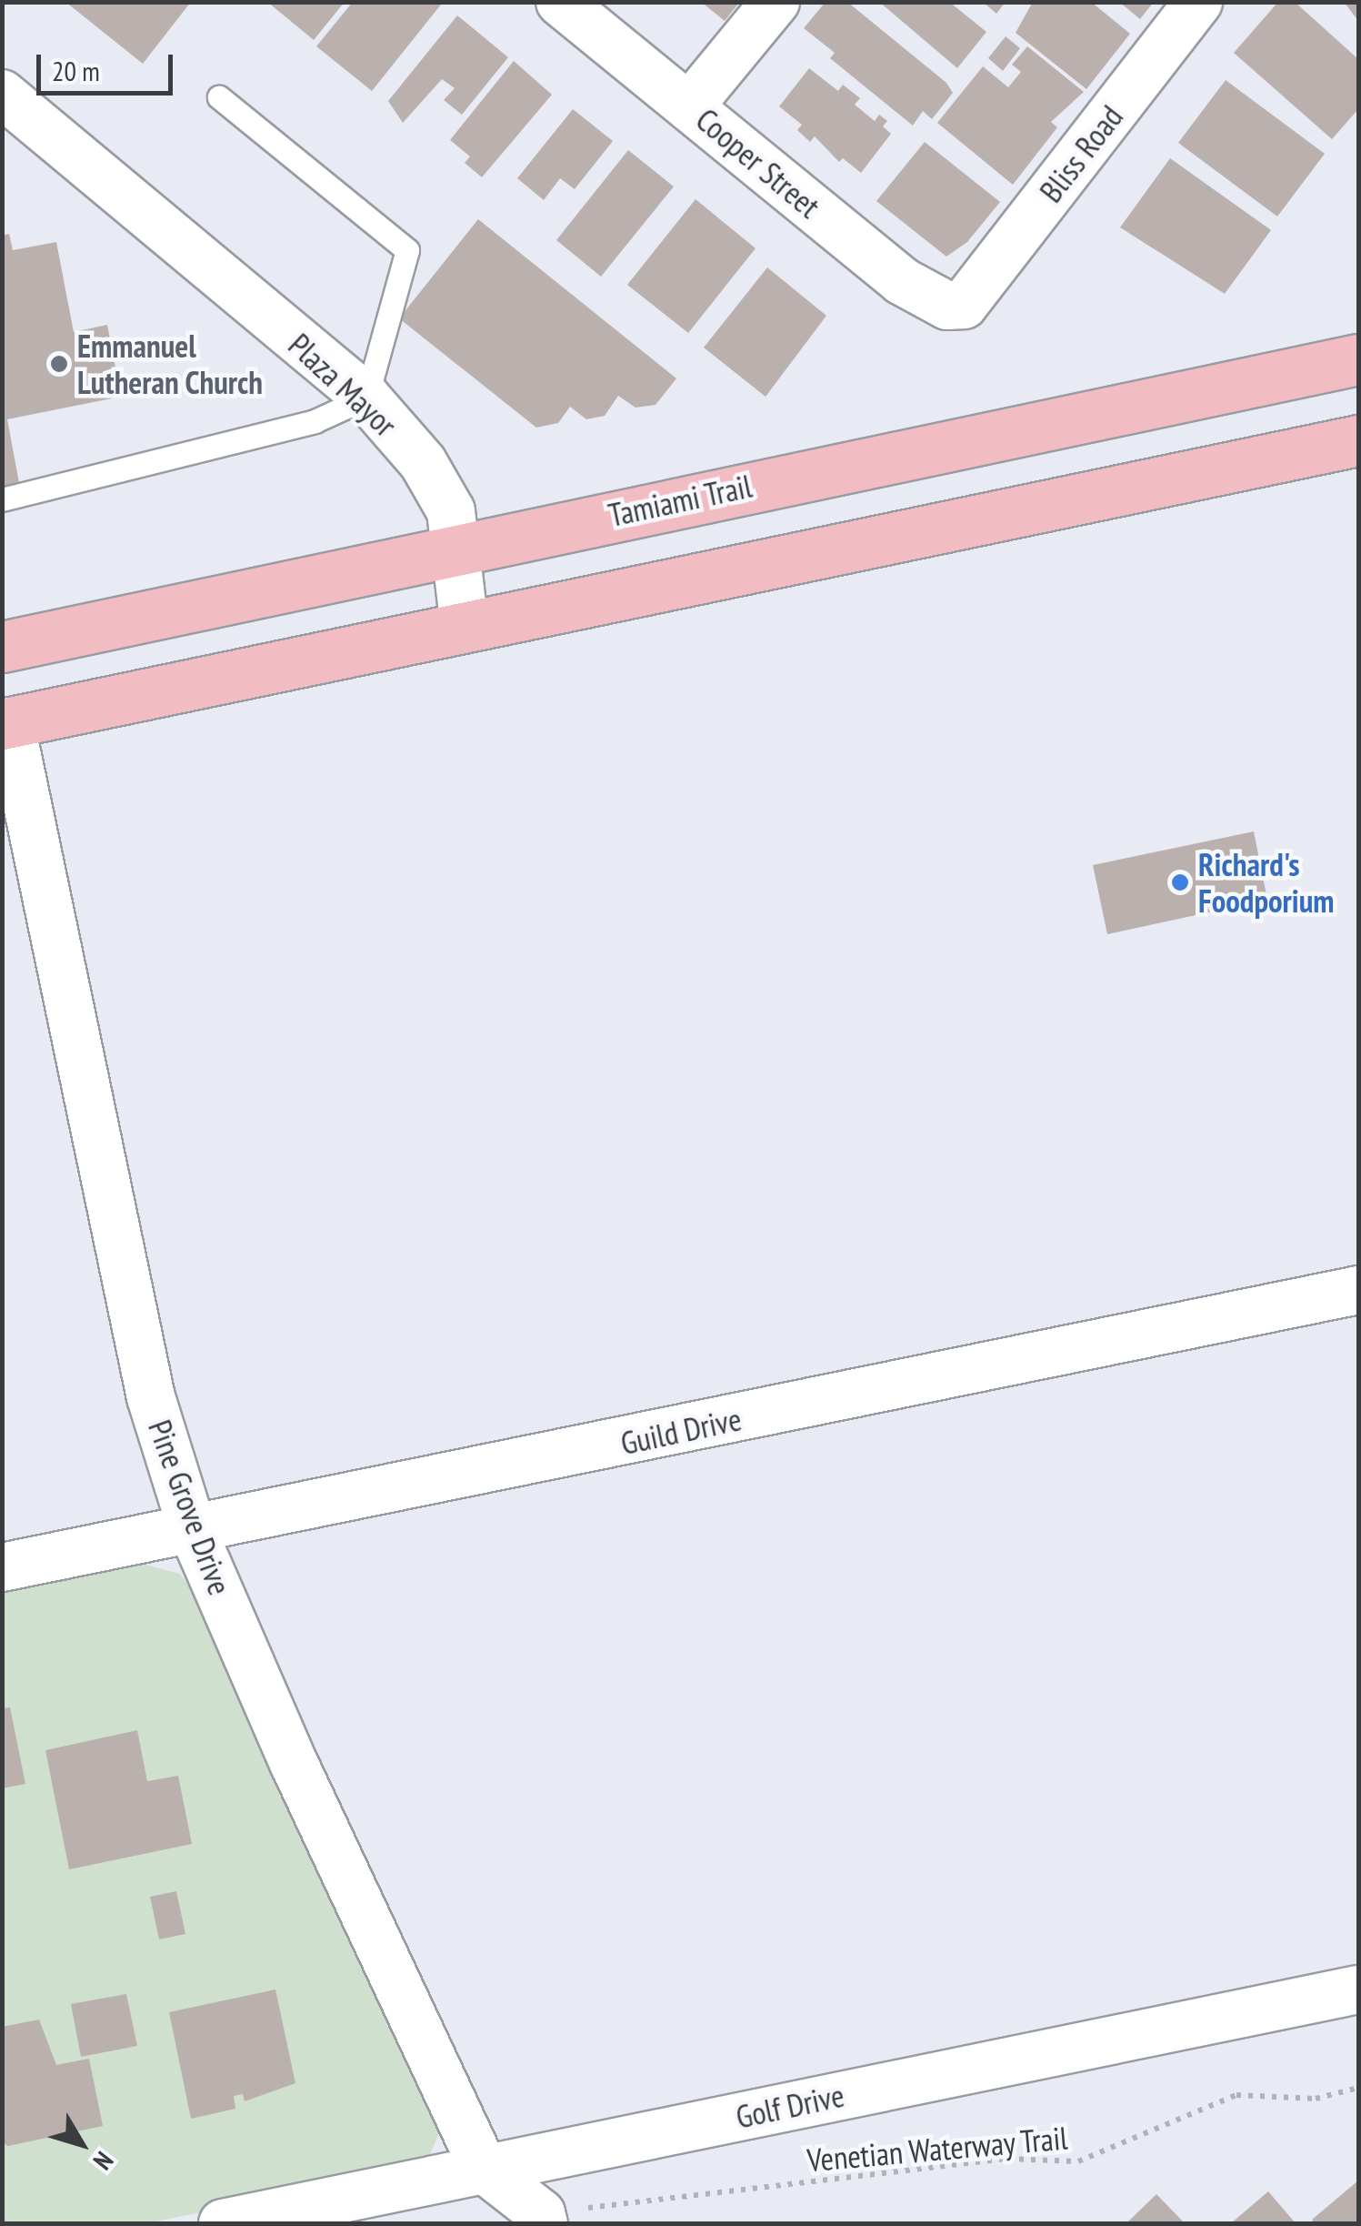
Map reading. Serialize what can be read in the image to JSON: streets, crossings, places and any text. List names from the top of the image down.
{
  "streets": {
    "main road": ["Tamiami Trail"],
    "street": [
      "Bliss Road",
      "Cooper Street",
      "Plaza Mayor",
      "Guild Drive",
      "Pine Grove Drive",
      "Golf Drive"
    ],
    "path": ["Venetian Waterway Trail"]
  },
  "crossings": [
    ["Bliss Road", "Cooper Street"],
    ["Plaza Mayor", "Tamiami Trail"],
    ["Guild Drive", "Pine Grove Drive"],
    ["Pine Grove Drive", "Golf Drive"],
    ["Pine Grove Drive", "Venetian Waterway Trail"]
  ],
  "places": ["Emmanuel Lutheran Church", "Richard's Foodporium"],
  "scale_bar": "20 m",
  "north": "bottom right"
}
